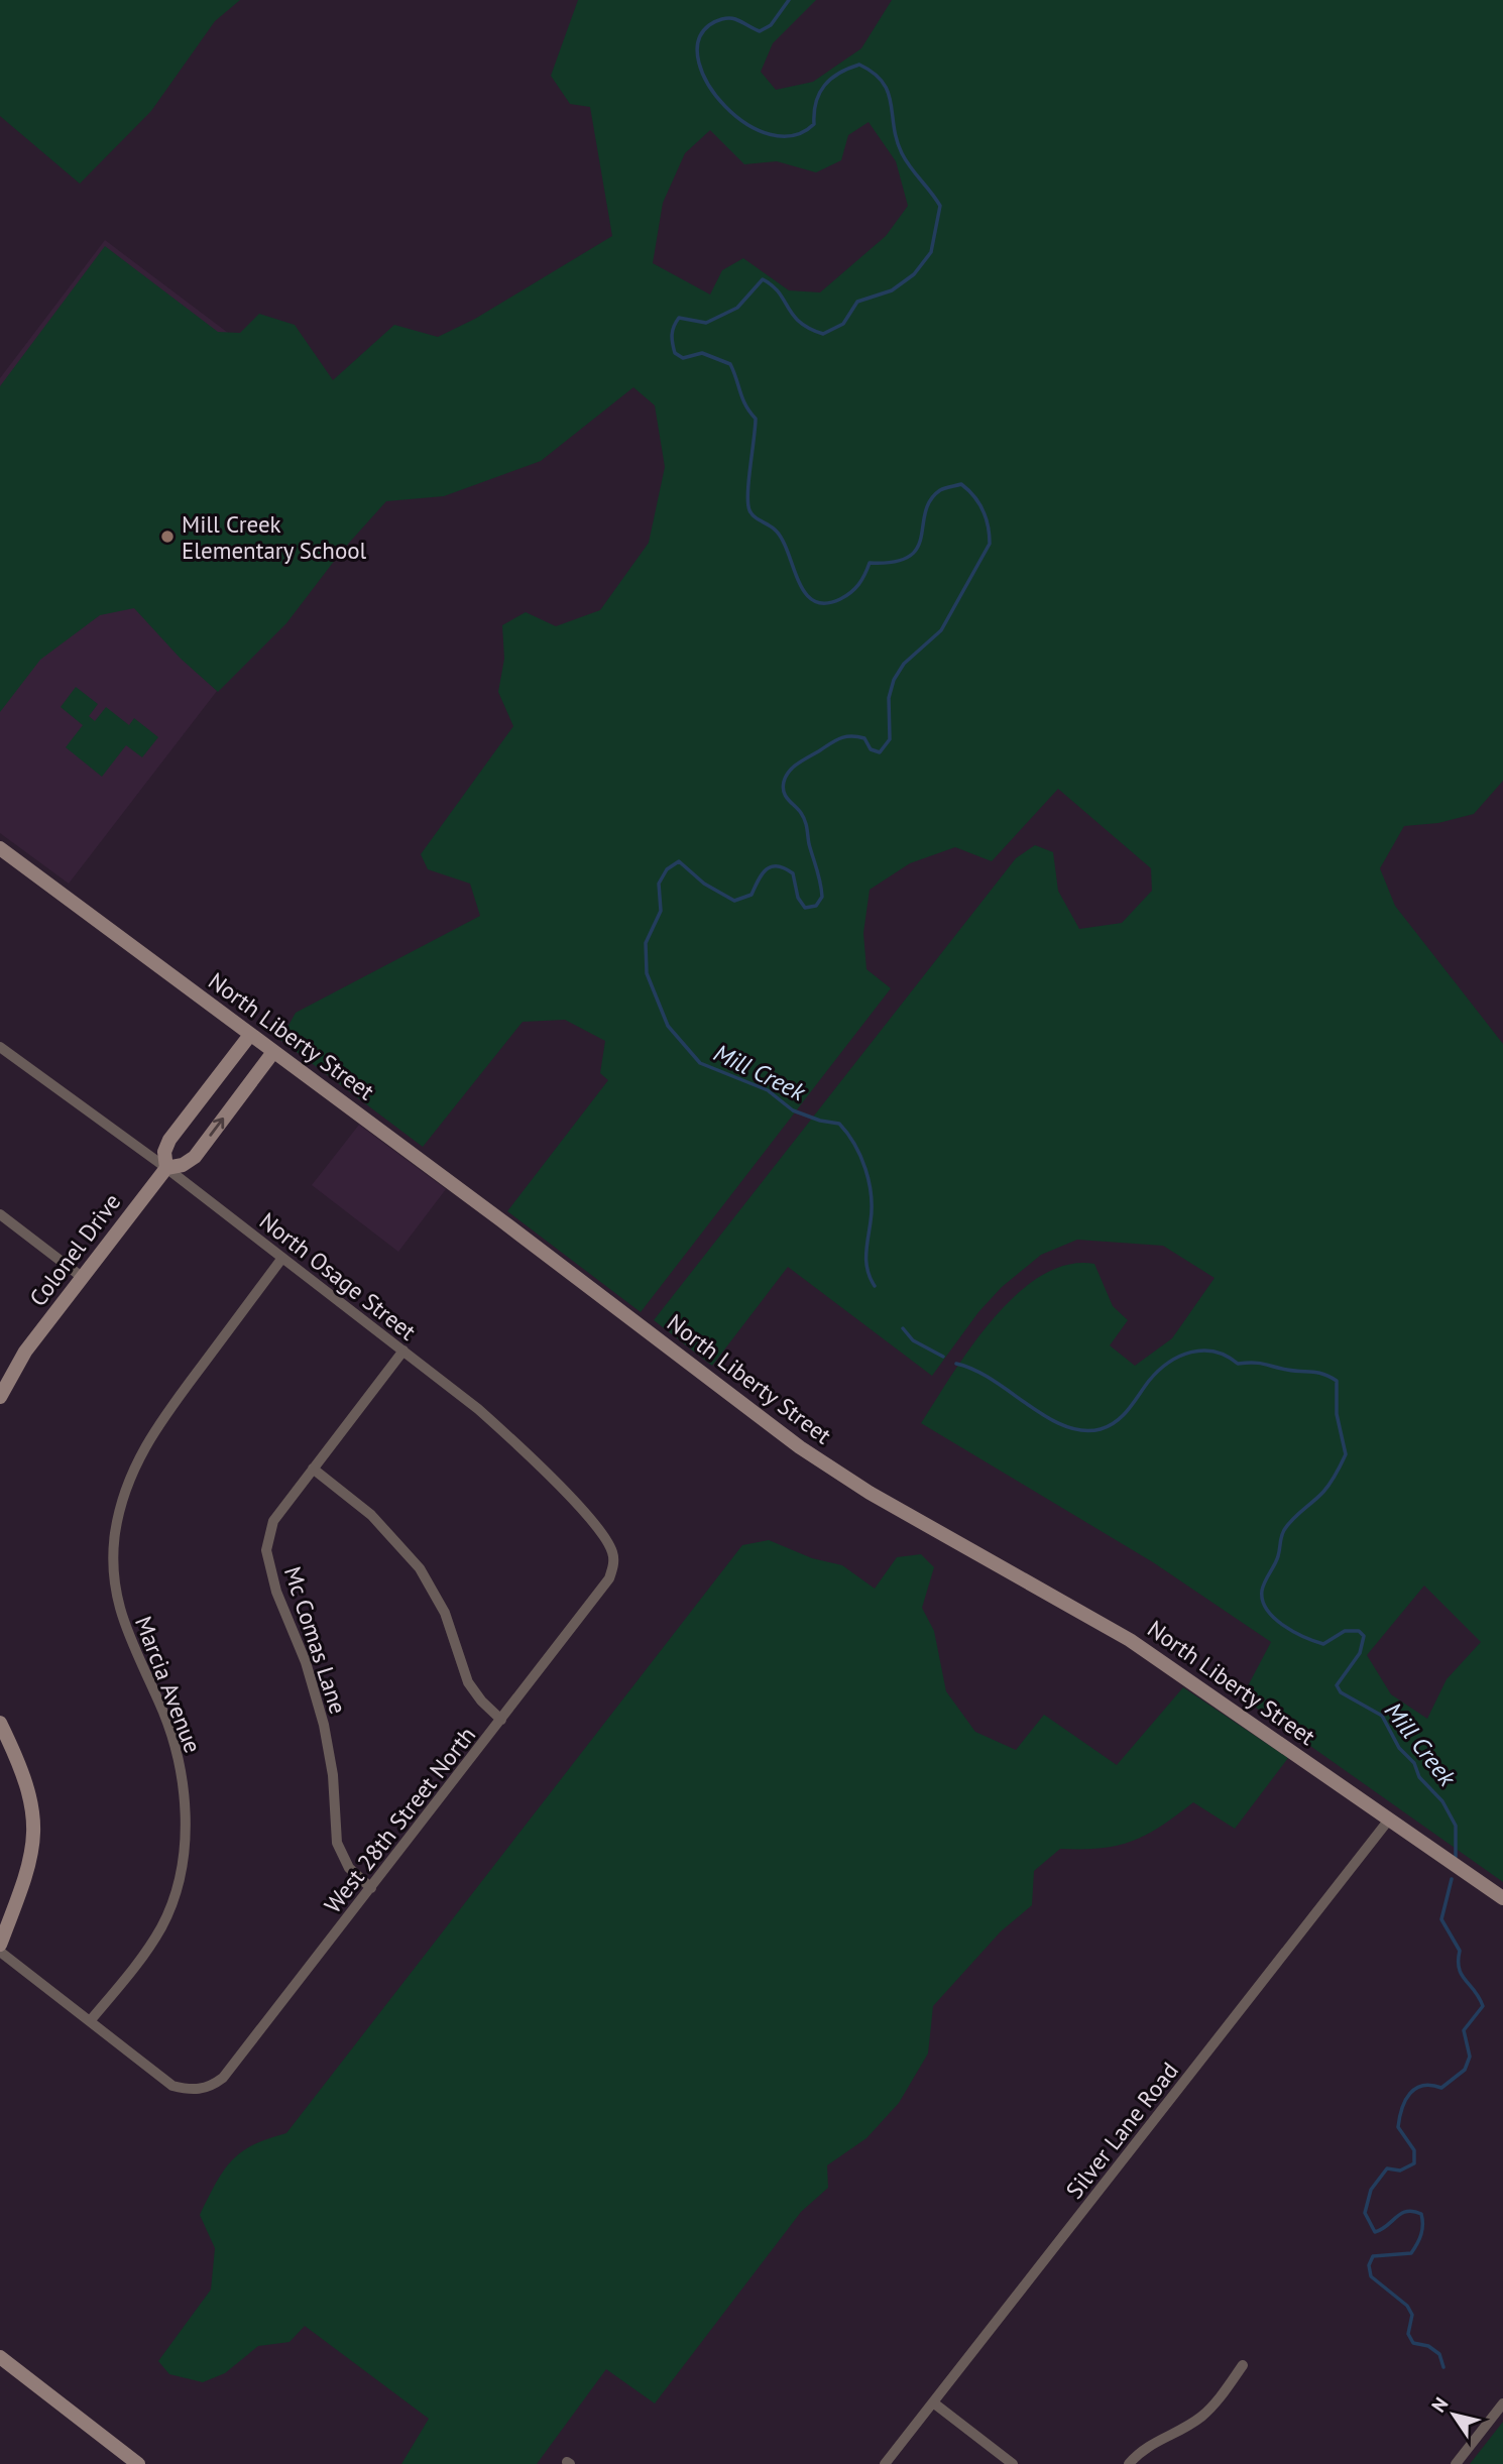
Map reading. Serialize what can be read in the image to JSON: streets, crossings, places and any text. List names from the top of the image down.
{
  "streets": {
    "main road": ["North Liberty Street", "Colonel Drive"],
    "street": [
      "North Osage Street",
      "Mc Comas Lane",
      "Marcia Avenue",
      "West 28th Street North",
      "Silver Lane Road"
    ]
  },
  "crossings": [
    ["North Liberty Street", "Colonel Drive"],
    ["North Liberty Street", "Silver Lane Road"],
    ["Colonel Drive", "North Osage Street"],
    ["North Osage Street", "Mc Comas Lane"],
    ["North Osage Street", "Marcia Avenue"],
    ["North Osage Street", "West 28th Street North"],
    ["Mc Comas Lane", "West 28th Street North"],
    ["Marcia Avenue", "West 28th Street North"]
  ],
  "water": ["Mill Creek"],
  "places": ["Mill Creek Elementary School"],
  "north": "top left"
}
